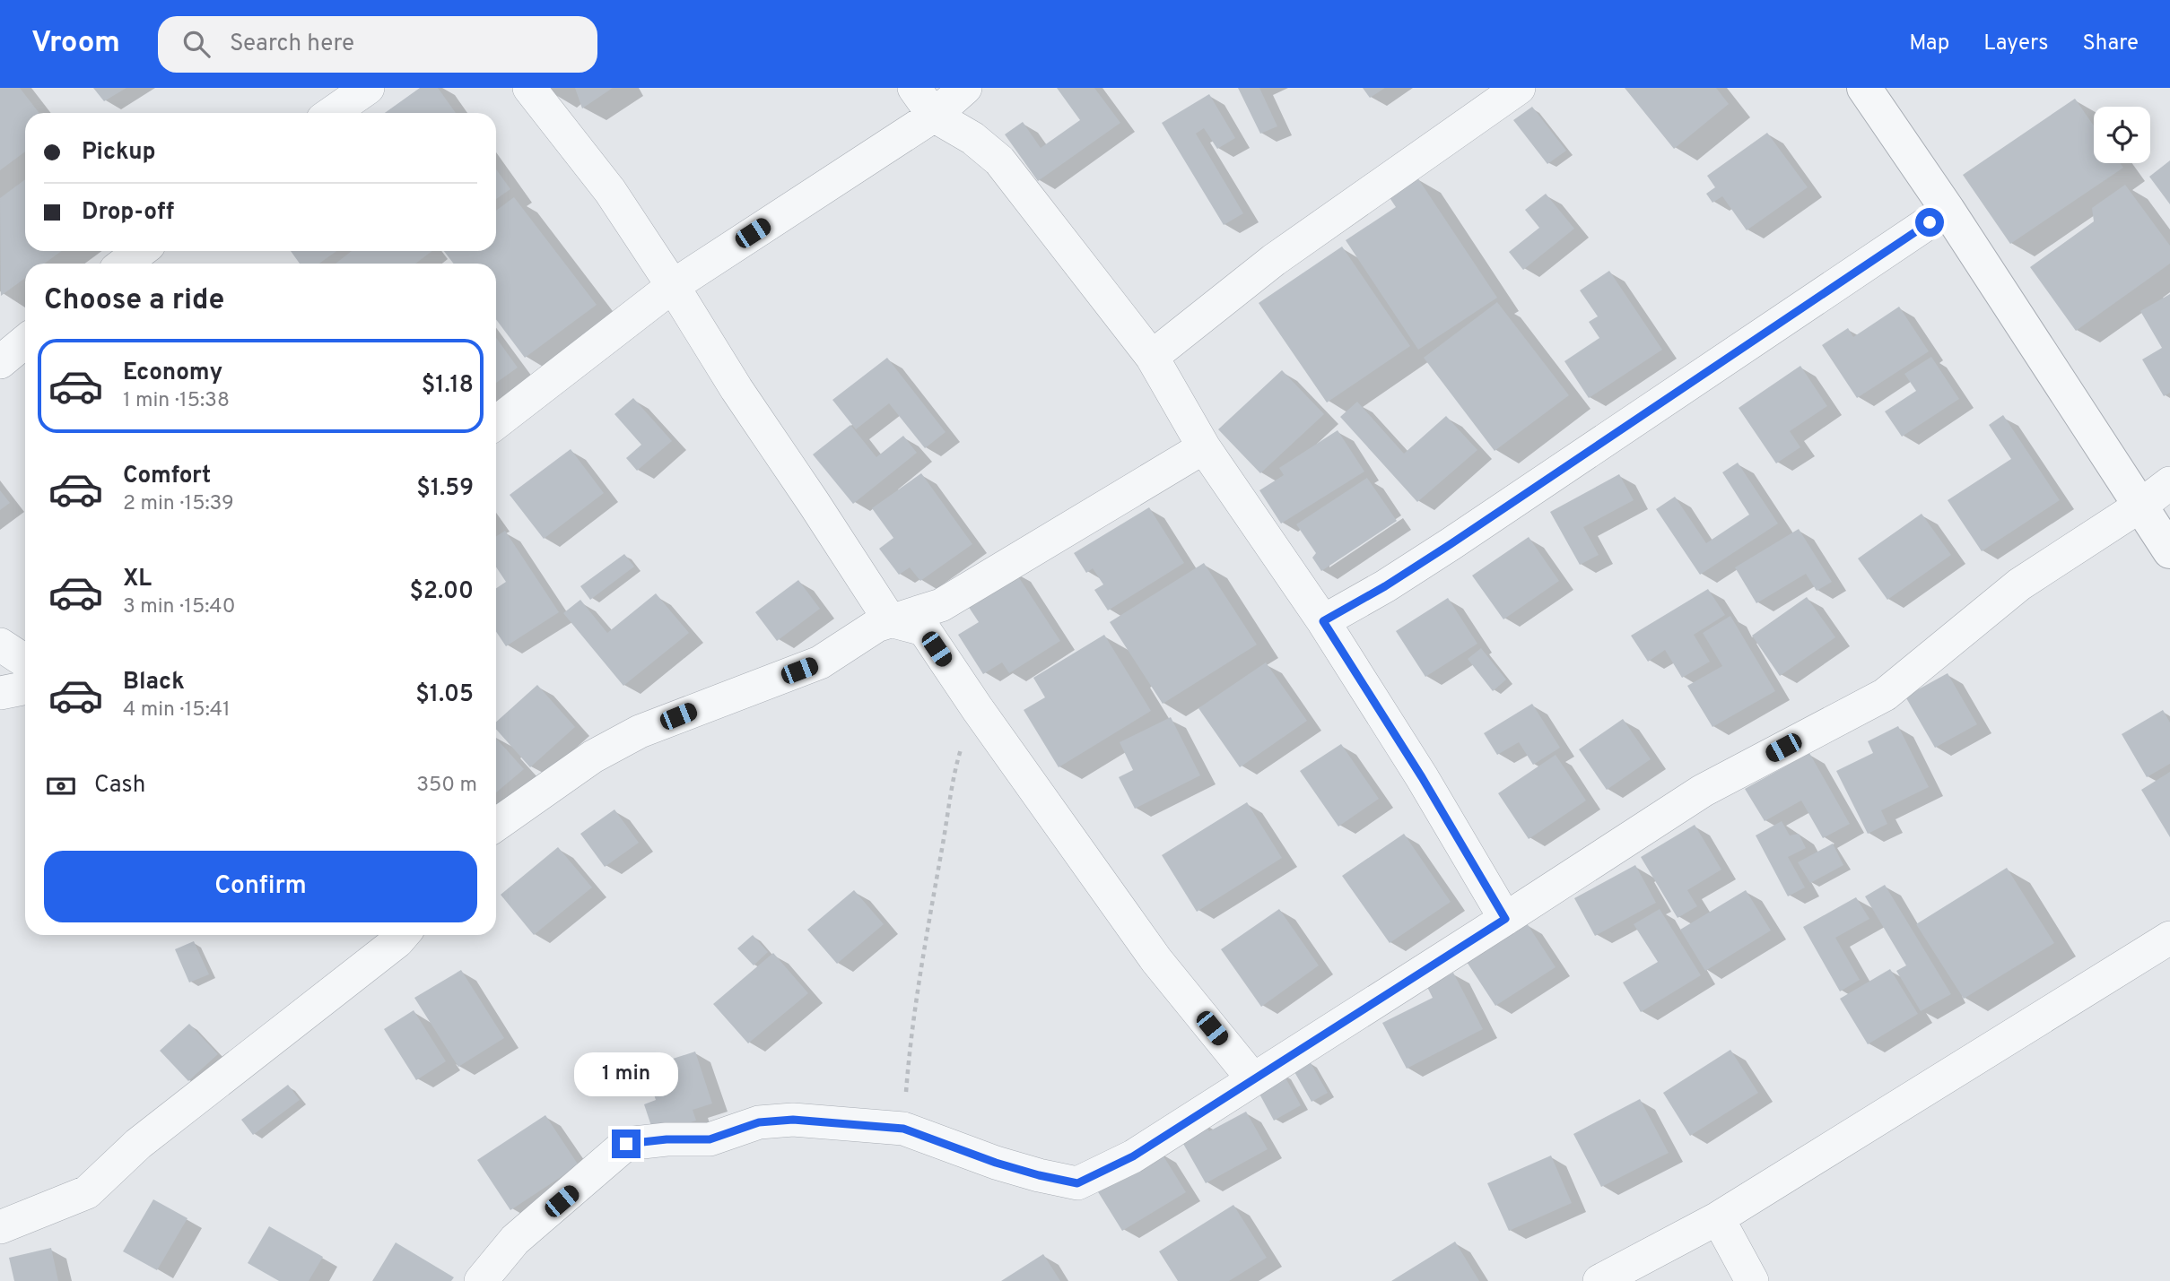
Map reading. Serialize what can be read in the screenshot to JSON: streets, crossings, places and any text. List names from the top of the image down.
{
  "page": {
    "header": "Vroom",
    "search": "Search here",
    "nav": ["Map", "Layers", "Share"],
    "banner": ["Pickup", "Drop-off"],
    "heading": "Choose a ride",
    "list": [
      {
        "name": "Economy",
        "note": "1 min · 15:38",
        "value": "$1.18"
      },
      {
        "name": "Comfort",
        "note": "2 min · 15:39",
        "value": "$1.59"
      },
      {
        "name": "XL",
        "note": "3 min · 15:40",
        "value": "$2.00"
      },
      {
        "name": "Black",
        "note": "4 min · 15:41",
        "value": "$1.05"
      }
    ],
    "pay": ["Cash", "350 m"],
    "buttons": "Confirm",
    "bubble": "1 min"
  }
}
